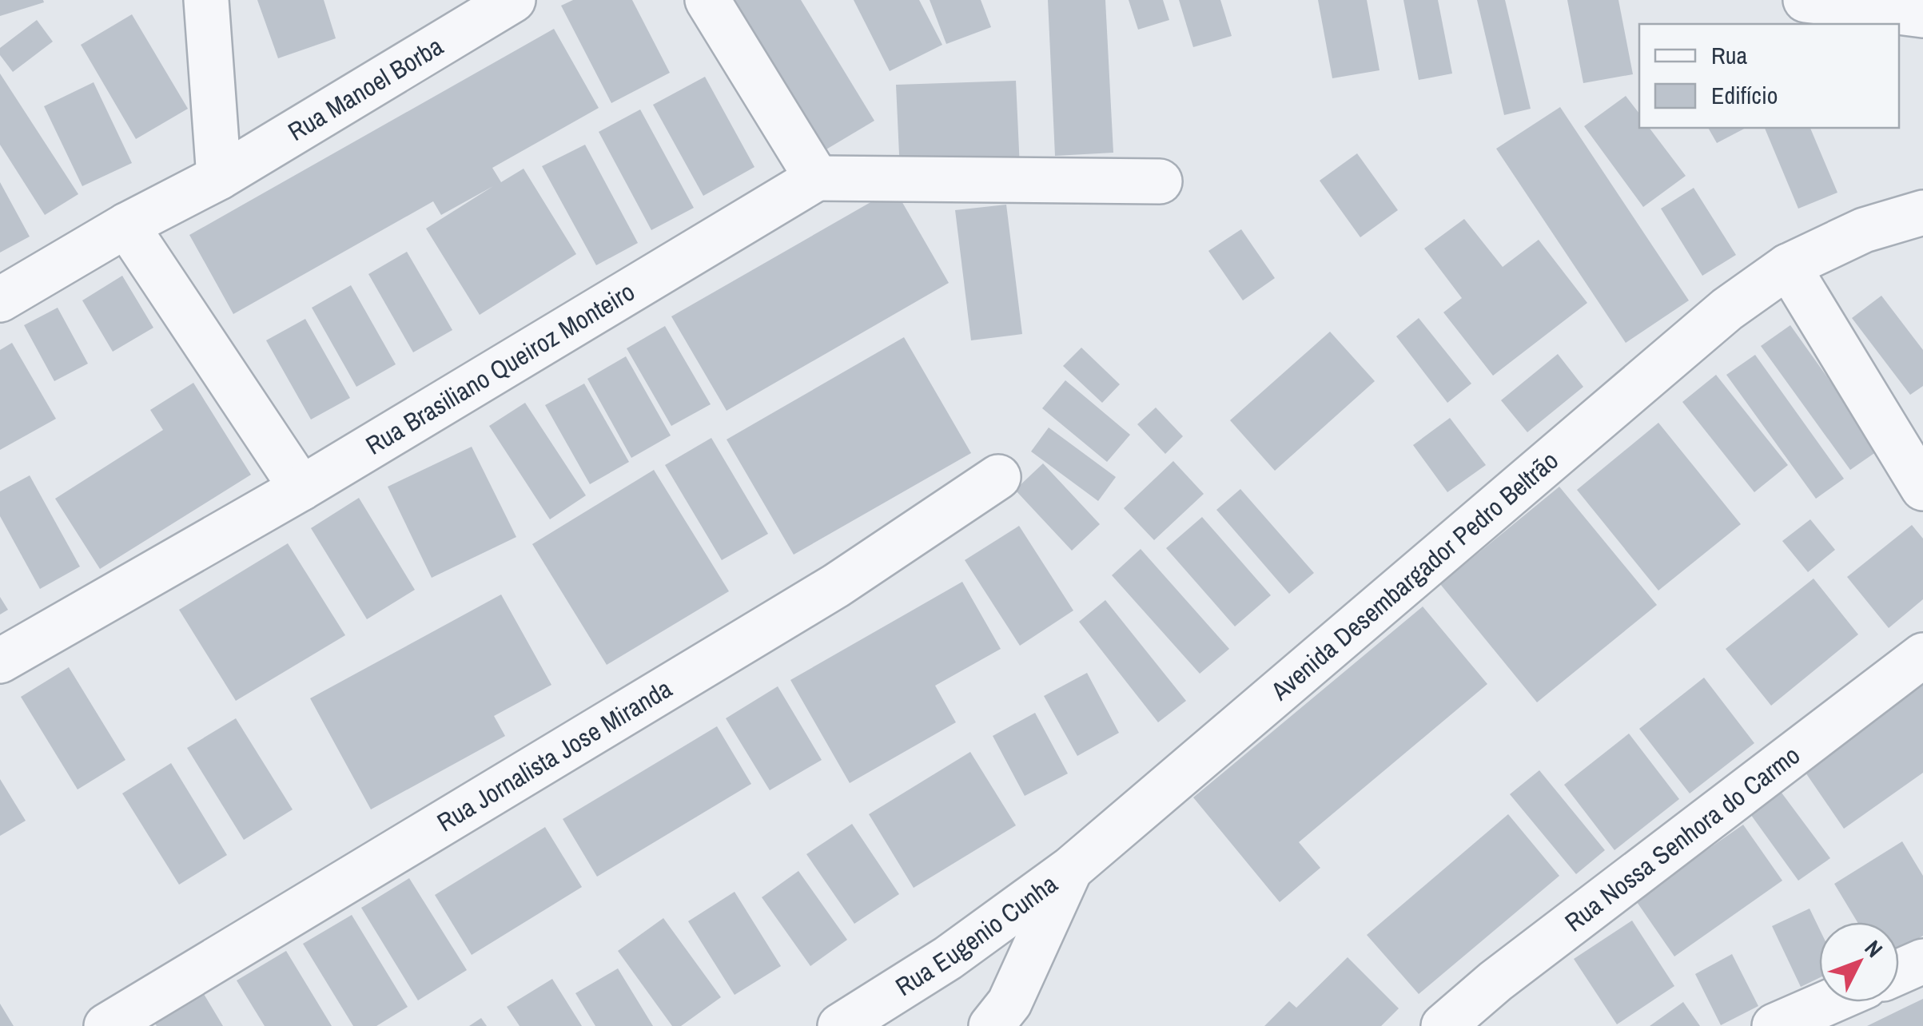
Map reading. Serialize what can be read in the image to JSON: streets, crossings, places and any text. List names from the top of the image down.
{
  "streets": {
    "street": [
      "Rua Manoel Borba",
      "Rua Brasiliano Queiroz Monteiro",
      "Avenida Desembargador Pedro Beltrão",
      "Rua Jornalista Jose Miranda",
      "Rua Nossa Senhora do Carmo",
      "Rua Eugenio Cunha"
    ]
  },
  "crossings": [
    ["Avenida Desembargador Pedro Beltrão", "Rua Eugenio Cunha"]
  ],
  "legend": ["Rua", "Edifício"],
  "north": "top right"
}
